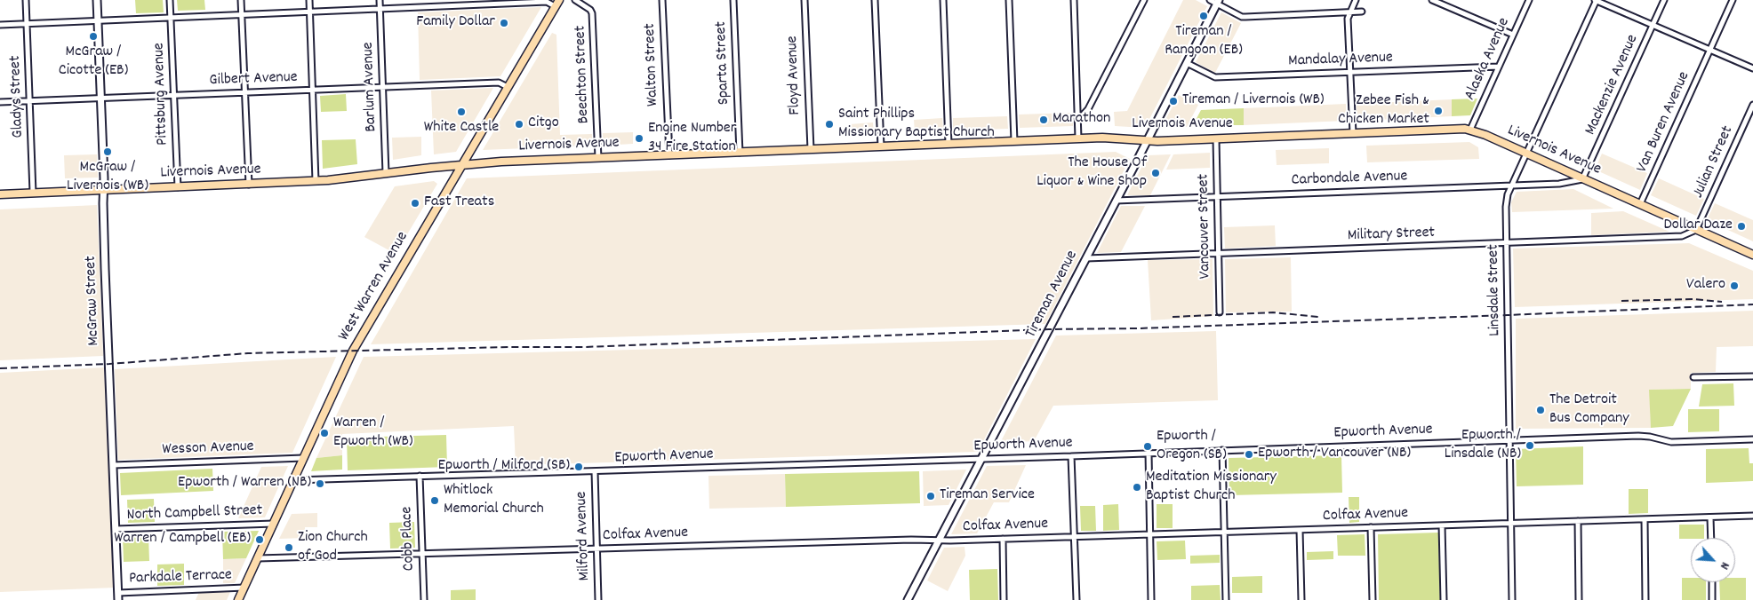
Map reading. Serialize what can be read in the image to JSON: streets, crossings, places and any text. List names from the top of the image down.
{
  "streets": {
    "main road": ["Livernois Avenue", "West Warren Avenue"],
    "street": [
      "Alaska Avenue",
      "Mandalay Avenue",
      "Sparta Street",
      "Walton Street",
      "Beechton Street",
      "Floyd Avenue",
      "Gilbert Avenue",
      "Mackenzie Avenue",
      "Barlum Avenue",
      "Pittsburg Avenue",
      "Gladys Street",
      "Van Buren Avenue",
      "Julian Street",
      "Carbondale Avenue",
      "Vancouver Street",
      "Military Street",
      "Linsdale Street",
      "Tireman Avenue",
      "McGraw Street",
      "Epworth Avenue",
      "Wesson Avenue",
      "North Campbell Street",
      "Colfax Avenue",
      "Milford Avenue",
      "Cobb Place",
      "Parkdale Terrace"
    ]
  },
  "crossings": [
    ["Alaska Avenue", "Mandalay Avenue"],
    ["Alaska Avenue", "Livernois Avenue"],
    ["Mandalay Avenue", "Tireman Avenue"],
    ["Sparta Street", "Livernois Avenue"],
    ["Walton Street", "Livernois Avenue"],
    ["Beechton Street", "Livernois Avenue"],
    ["Floyd Avenue", "Livernois Avenue"],
    ["Gilbert Avenue", "Barlum Avenue"],
    ["Gilbert Avenue", "Pittsburg Avenue"],
    ["Gilbert Avenue", "Gladys Street"],
    ["Gilbert Avenue", "West Warren Avenue"],
    ["Gilbert Avenue", "McGraw Street"],
    ["Mackenzie Avenue", "Livernois Avenue"],
    ["Mackenzie Avenue", "Carbondale Avenue"],
    ["Barlum Avenue", "Livernois Avenue"],
    ["Pittsburg Avenue", "Livernois Avenue"],
    ["Gladys Street", "Livernois Avenue"],
    ["Van Buren Avenue", "Livernois Avenue"],
    ["Livernois Avenue", "Julian Street"],
    ["Livernois Avenue", "Carbondale Avenue"],
    ["Livernois Avenue", "Vancouver Street"],
    ["Livernois Avenue", "Military Street"],
    ["Livernois Avenue", "West Warren Avenue"],
    ["Livernois Avenue", "Linsdale Street"],
    ["Livernois Avenue", "Tireman Avenue"],
    ["Livernois Avenue", "McGraw Street"],
    ["Julian Street", "Military Street"],
    ["Carbondale Avenue", "Vancouver Street"],
    ["Carbondale Avenue", "Linsdale Street"],
    ["Carbondale Avenue", "Tireman Avenue"],
    ["Vancouver Street", "Military Street"],
    ["Military Street", "Linsdale Street"],
    ["Military Street", "Tireman Avenue"],
    ["West Warren Avenue", "Epworth Avenue"],
    ["West Warren Avenue", "Wesson Avenue"],
    ["West Warren Avenue", "North Campbell Street"],
    ["West Warren Avenue", "Colfax Avenue"],
    ["West Warren Avenue", "Parkdale Terrace"],
    ["Linsdale Street", "Epworth Avenue"],
    ["Linsdale Street", "Colfax Avenue"],
    ["Tireman Avenue", "Epworth Avenue"],
    ["Tireman Avenue", "Colfax Avenue"],
    ["McGraw Street", "Wesson Avenue"],
    ["McGraw Street", "North Campbell Street"],
    ["McGraw Street", "Parkdale Terrace"],
    ["Epworth Avenue", "Milford Avenue"],
    ["Epworth Avenue", "Cobb Place"],
    ["Colfax Avenue", "Milford Avenue"],
    ["Colfax Avenue", "Cobb Place"]
  ],
  "places": [
    "Tireman / Rangoon (EB)",
    "Family Dollar",
    "McGraw / Cicotte (EB)",
    "Tireman / Livernois (WB)",
    "Zebee Fish & Chicken Market",
    "White Castle",
    "Marathon",
    "Citgo",
    "Saint Phillips Missionary Baptist Church",
    "Engine Number 34 Fire Station",
    "McGraw / Livernois (WB)",
    "The House Of Liquor & Wine Shop",
    "Fast Treats",
    "Dollar Daze",
    "Valero",
    "The Detroit Bus Company",
    "Warren / Epworth (WB)",
    "Epworth / Linsdale (NB)",
    "Epworth / Oregon (SB)",
    "Epworth / Vancouver (NB)",
    "Epworth / Milford (SB)",
    "Epworth / Warren (NB)",
    "Meditation Missionary Baptist Church",
    "Tireman Service",
    "Whitlock Memorial Church",
    "Warren / Campbell (EB)",
    "Zion Church of God"
  ],
  "north": "bottom right"
}
